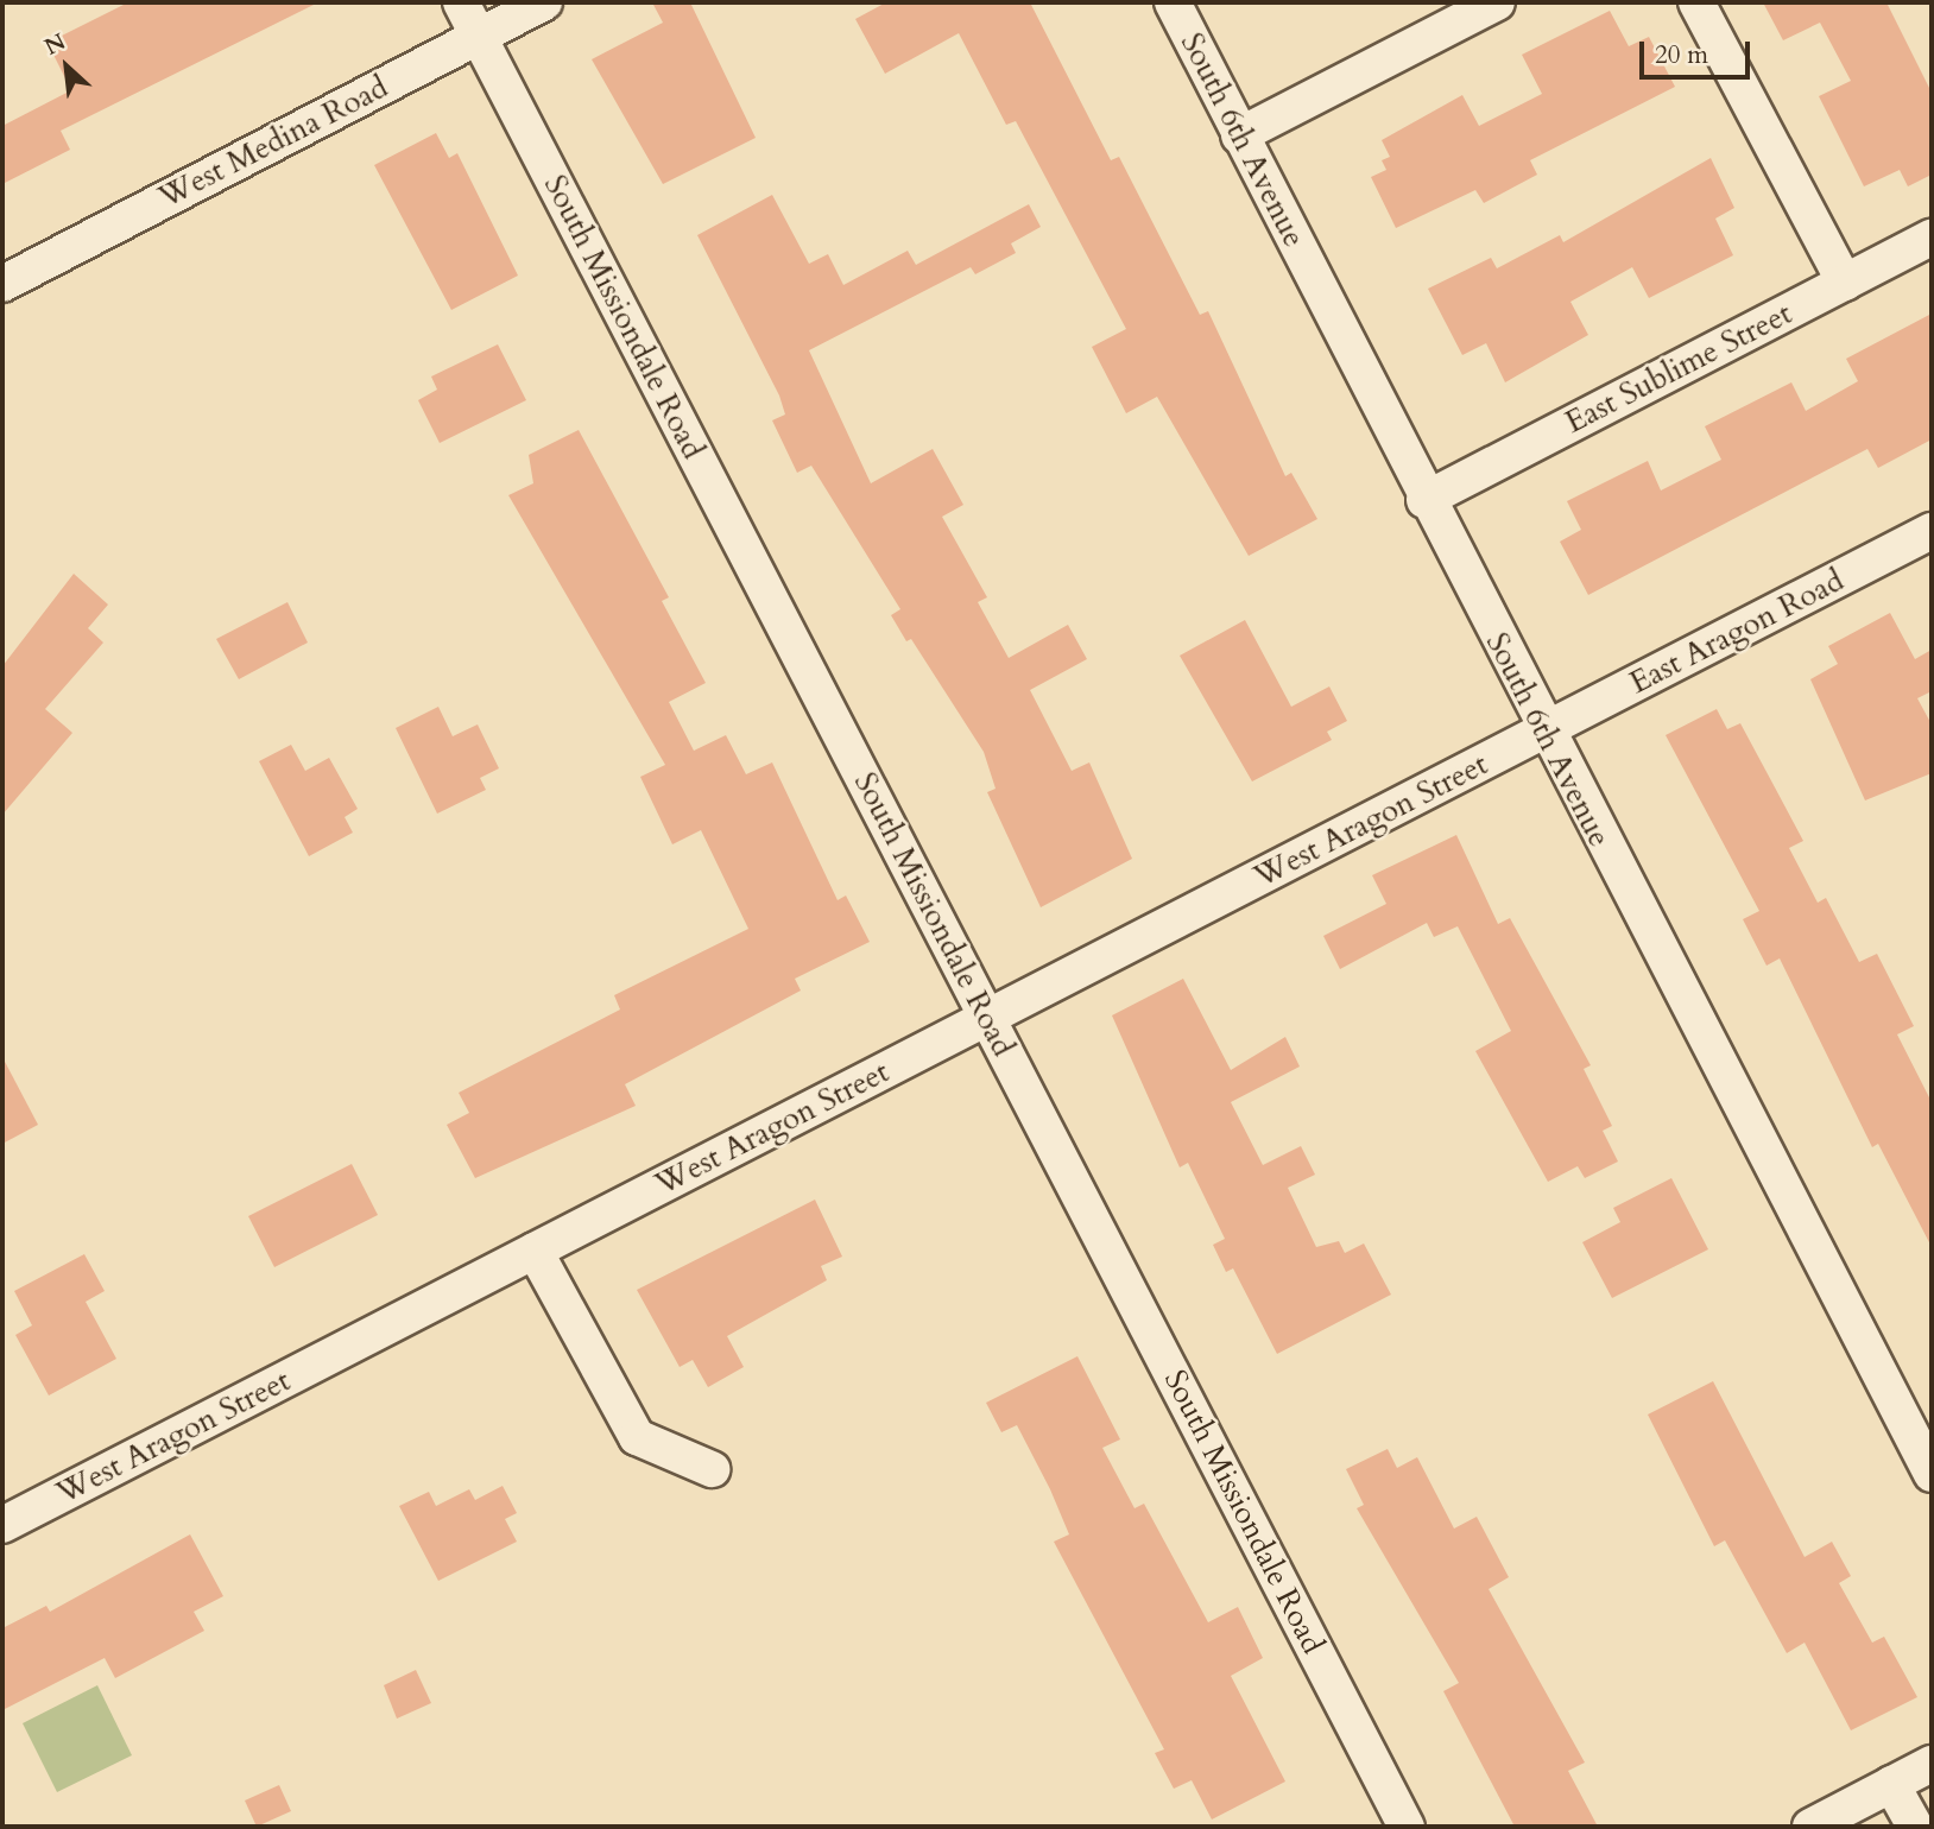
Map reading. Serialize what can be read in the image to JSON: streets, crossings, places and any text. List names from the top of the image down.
{
  "streets": {
    "street": [
      "South 6th Avenue",
      "West Medina Road",
      "South Missiondale Road",
      "East Sublime Street",
      "East Aragon Road",
      "West Aragon Street"
    ]
  },
  "crossings": [
    ["South 6th Avenue", "East Sublime Street"],
    ["South 6th Avenue", "East Aragon Road"],
    ["South 6th Avenue", "West Aragon Street"],
    ["West Medina Road", "South Missiondale Road"],
    ["South Missiondale Road", "West Aragon Street"],
    ["East Aragon Road", "West Aragon Street"]
  ],
  "scale_bar": "20 m",
  "north": "top left"
}
